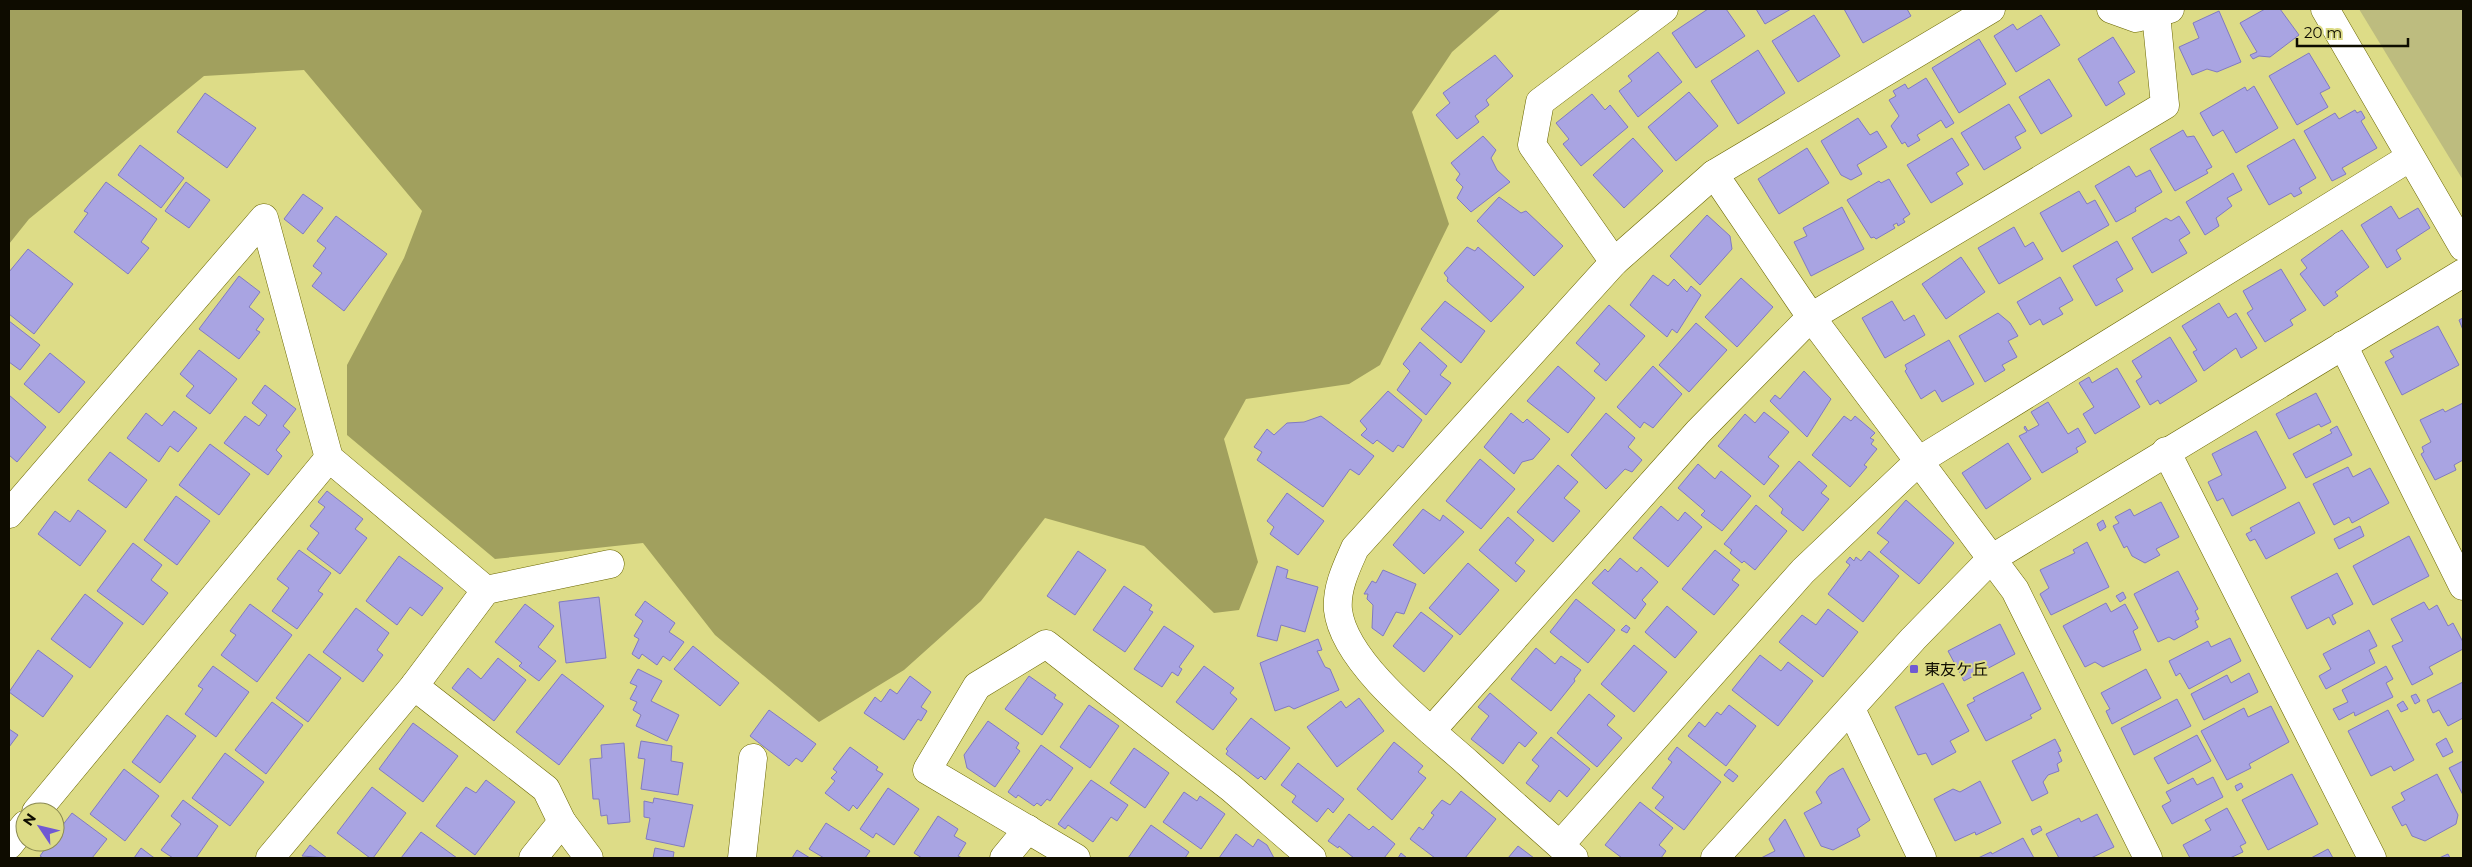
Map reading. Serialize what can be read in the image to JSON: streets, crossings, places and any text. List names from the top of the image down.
{
  "places": {
    "transit": ["東友ケ丘"]
  },
  "scale_bar": "20 m",
  "north": "top left"
}
